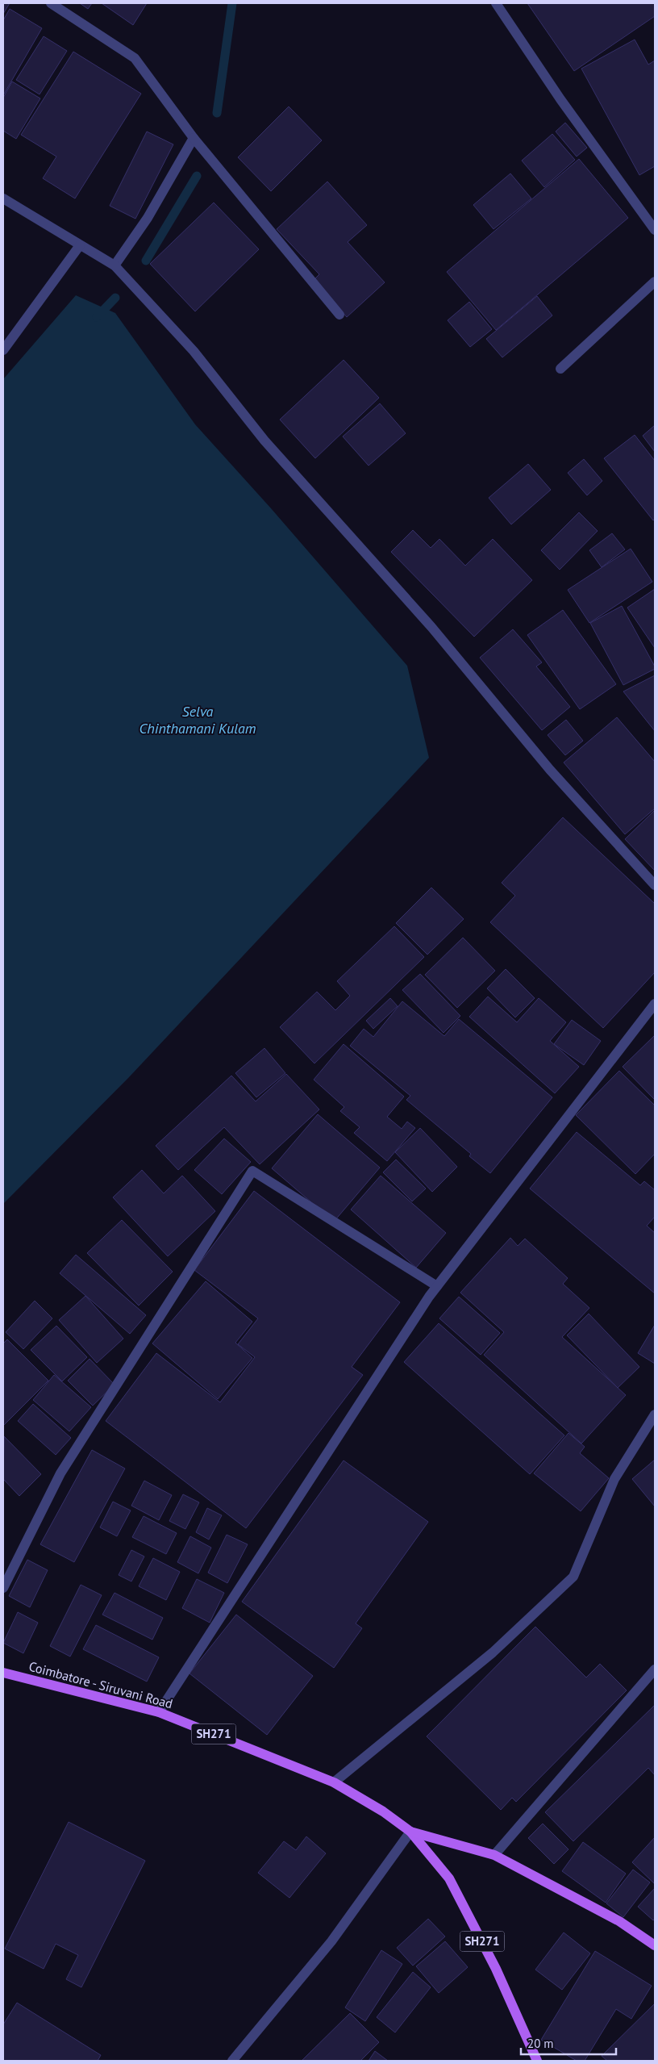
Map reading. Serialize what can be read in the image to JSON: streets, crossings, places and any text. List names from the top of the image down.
{
  "streets": {
    "main road": ["Coimbatore - Siruvani Road", "SH271"]
  },
  "water": ["Selva Chinthamani Kulam"],
  "scale_bar": "20 m"
}
